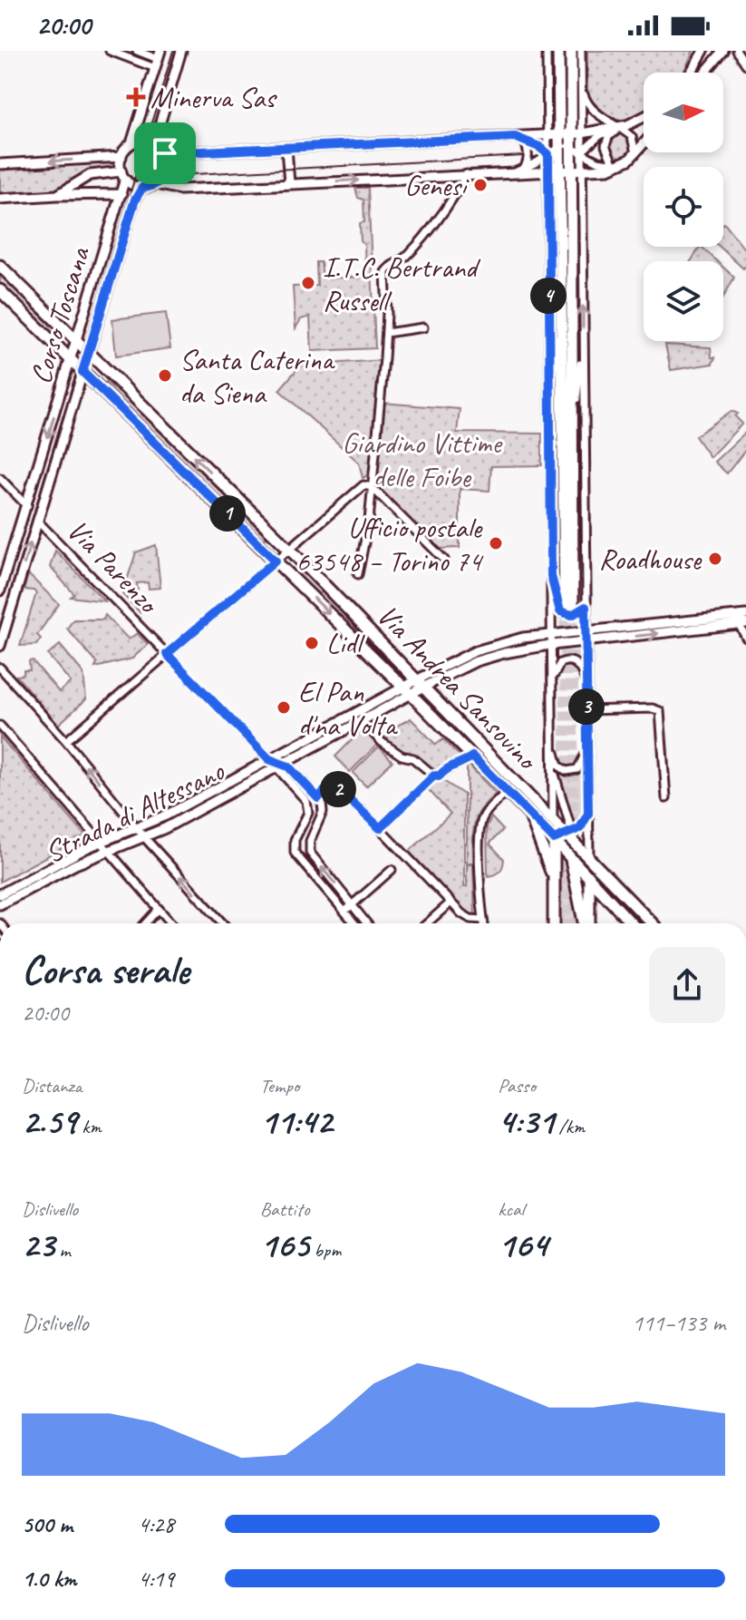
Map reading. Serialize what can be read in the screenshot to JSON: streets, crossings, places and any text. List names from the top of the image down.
{
  "streets": {
    "main road": ["Via Andrea Sansovino"],
    "street": ["Corso Toscana", "Via Parenzo", "Strada di Altessano"]
  },
  "crossings": [
    ["Corso Toscana", "Via Parenzo"],
    ["Corso Toscana", "Via Andrea Sansovino"],
    ["Via Parenzo", "Strada di Altessano"],
    ["Via Andrea Sansovino", "Strada di Altessano"]
  ],
  "parks": ["Giardino Vittime delle Foibe"],
  "places": {
    "health": ["Minerva Sas"],
    "other": [
      "Genesi",
      "I.T.C. Bertrand Russell",
      "Santa Caterina da Siena",
      "Ufficio postale 63548 – Torino 74",
      "Roadhouse",
      "Lidl",
      "El Pan d'na Volta"
    ]
  },
  "north": "right",
  "page": {
    "status": "20:00",
    "pins": [
      "4",
      "1",
      "3",
      "2"
    ],
    "heading": ["Corsa serale", "20:00"],
    "stats": [
      ["Distanza", "2.59 km"],
      ["Tempo", "11:42"],
      ["Passo", "4:31 /km"],
      ["Dislivello", "23 m"],
      ["Battito", "165 bpm"],
      ["kcal", "164"]
    ],
    "chart": ["Dislivello", "111–133 m"],
    "list": [
      {
        "name": "500 m",
        "note": "4:28"
      },
      {
        "name": "1.0 km",
        "note": "4:19"
      }
    ]
  }
}
